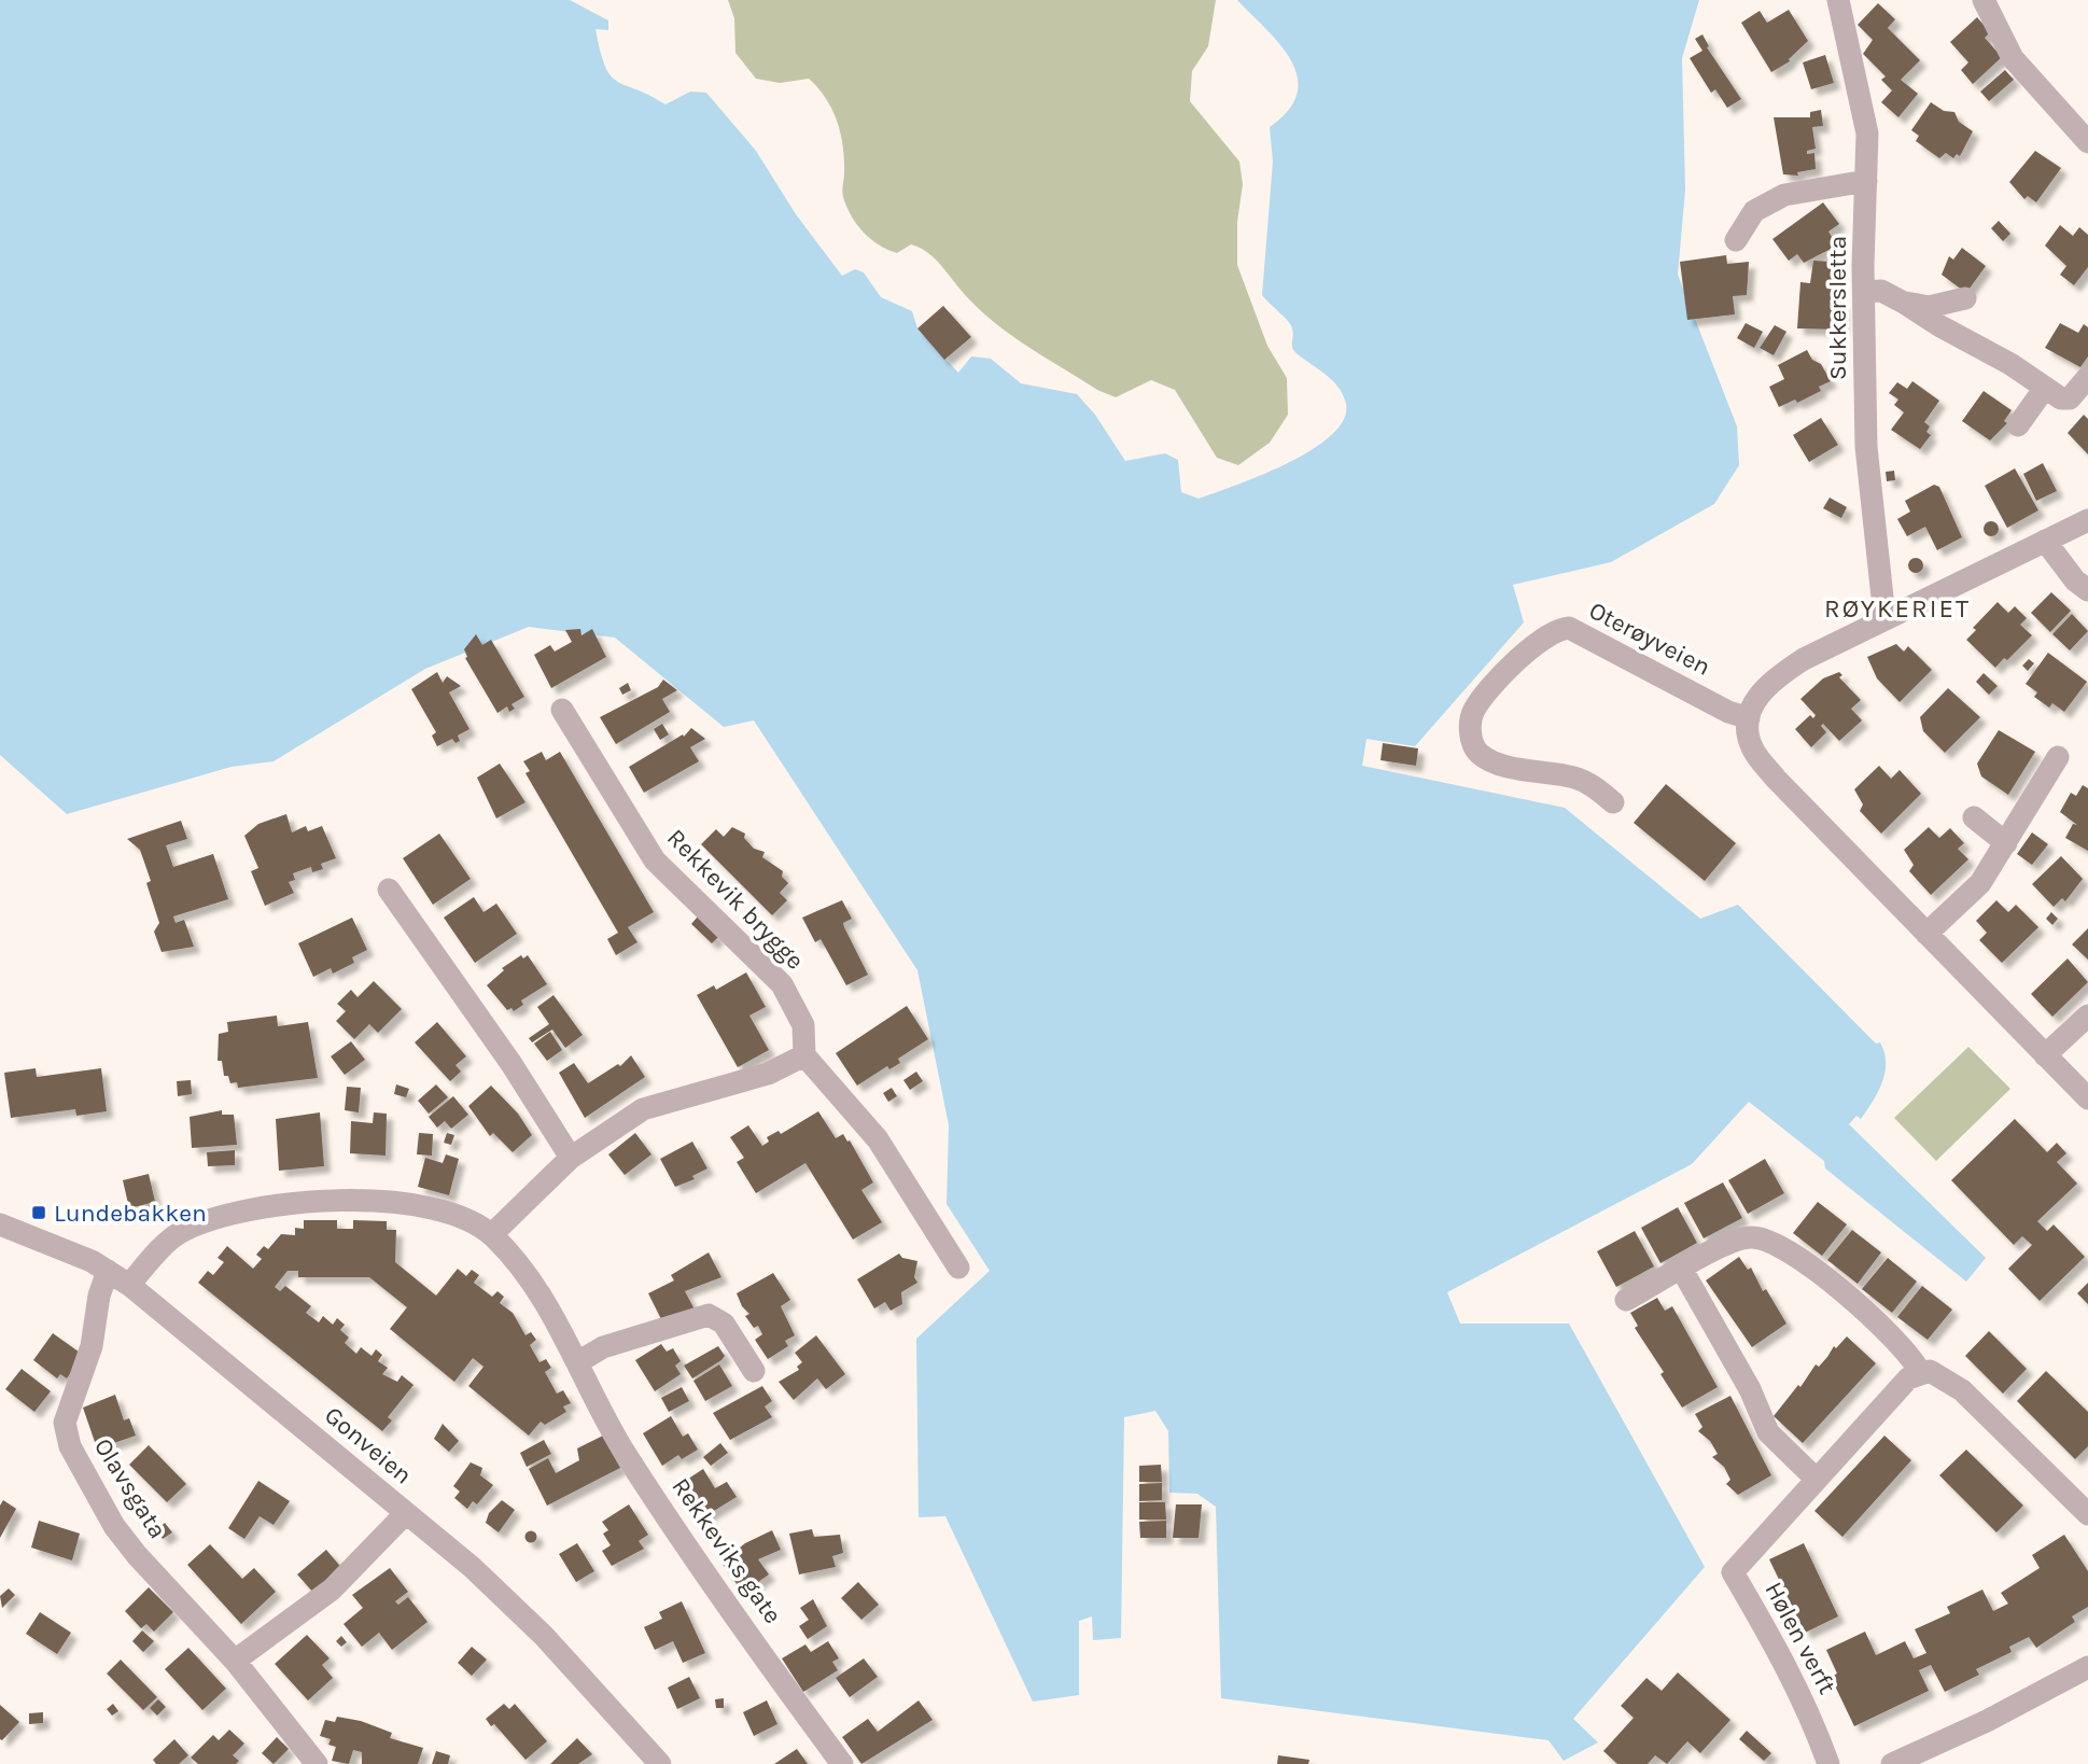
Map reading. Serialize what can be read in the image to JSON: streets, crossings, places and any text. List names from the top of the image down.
{
  "streets": {
    "street": [
      "Sukkersletta",
      "Oterøyveien",
      "Rekkevik brygge",
      "Gonveien",
      "Olavsgata",
      "Rekkeviks gate",
      "Hølen verft"
    ]
  },
  "crossings": [
    ["Gonveien", "Olavsgata"],
    ["Gonveien", "Rekkeviks gate"]
  ],
  "districts": ["RØYKERIET"],
  "places": {
    "transit": ["Lundebakken"]
  }
}
